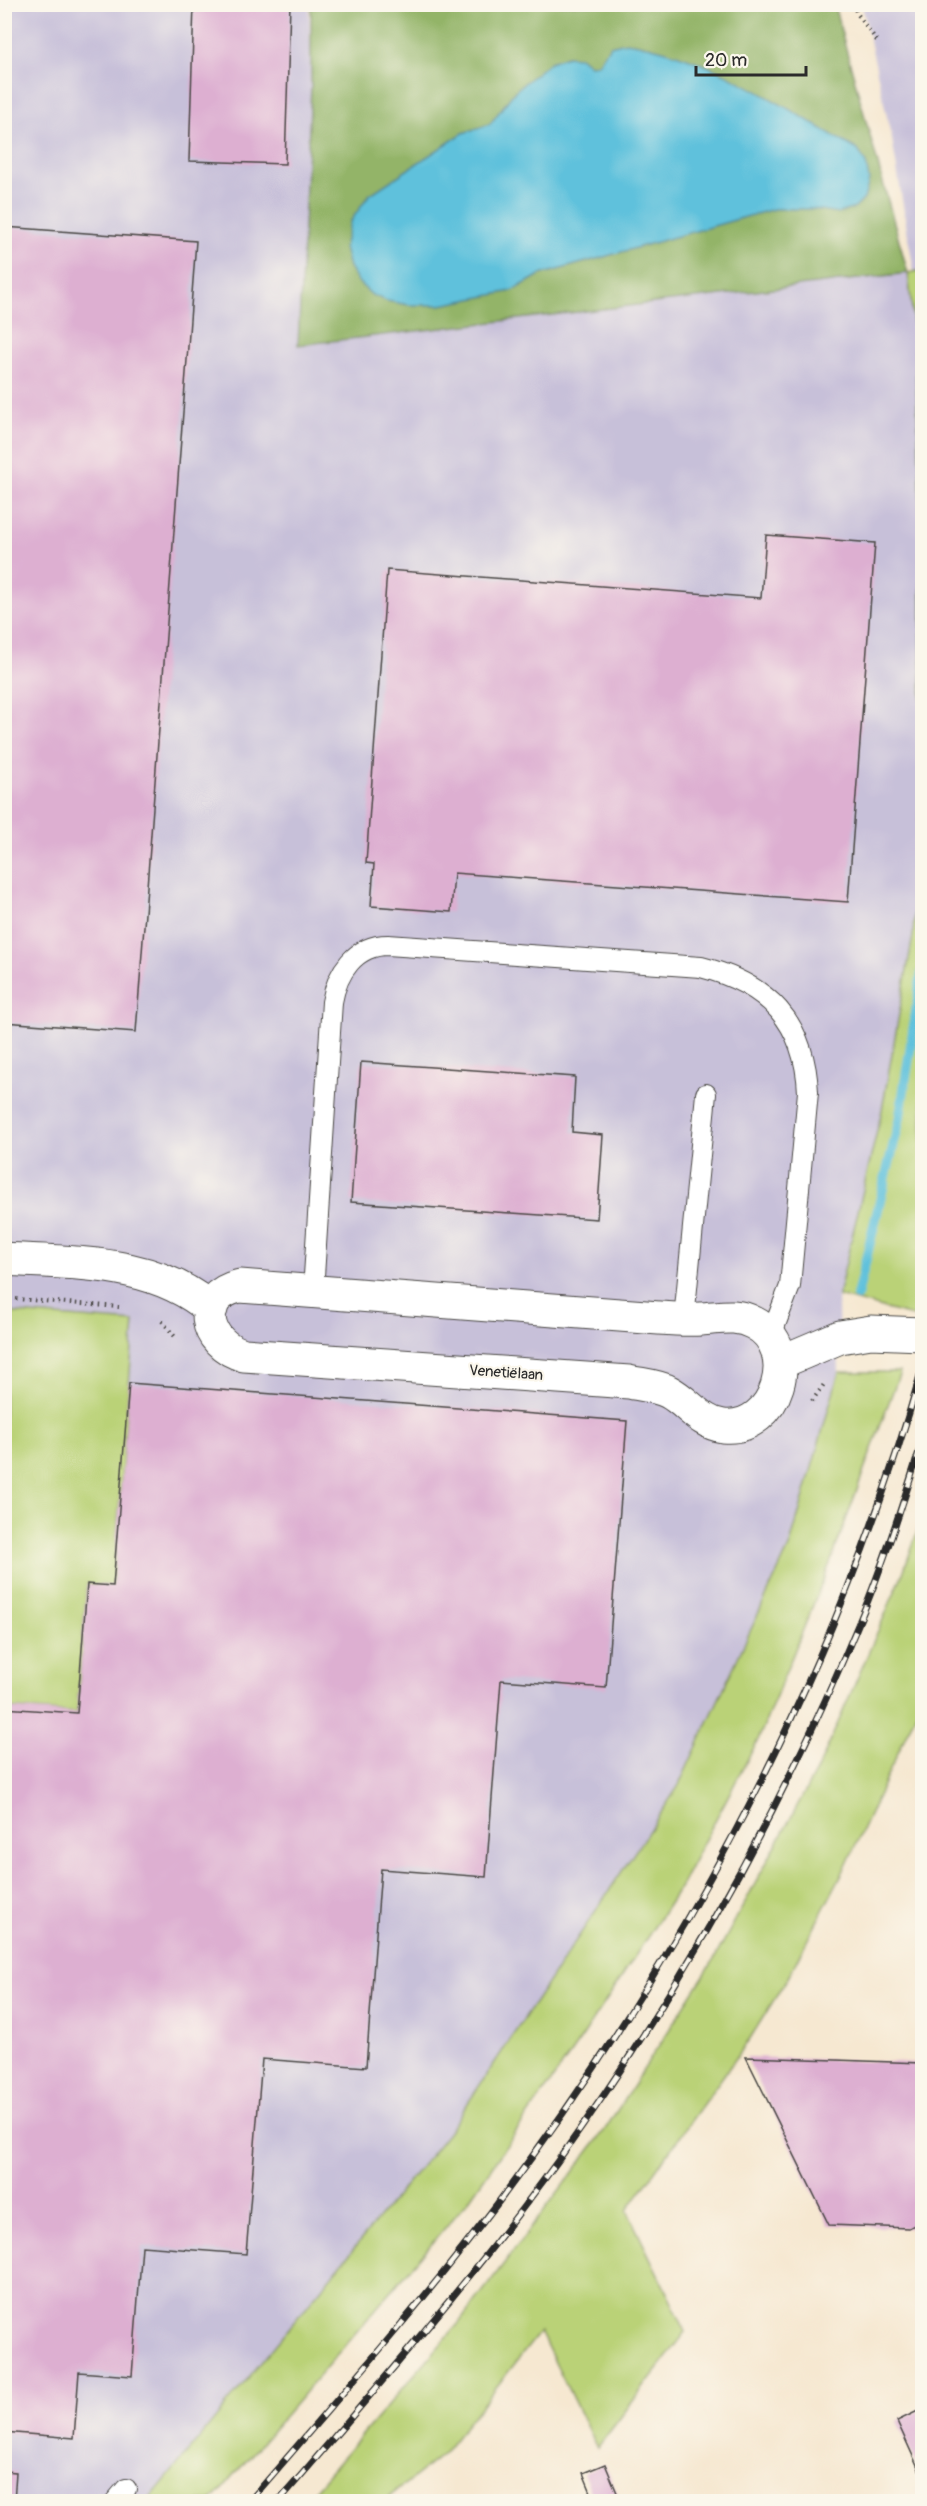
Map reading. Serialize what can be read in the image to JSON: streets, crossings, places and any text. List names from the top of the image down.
{
  "streets": {
    "street": ["Venetiëlaan"]
  },
  "scale_bar": "20 m"
}
